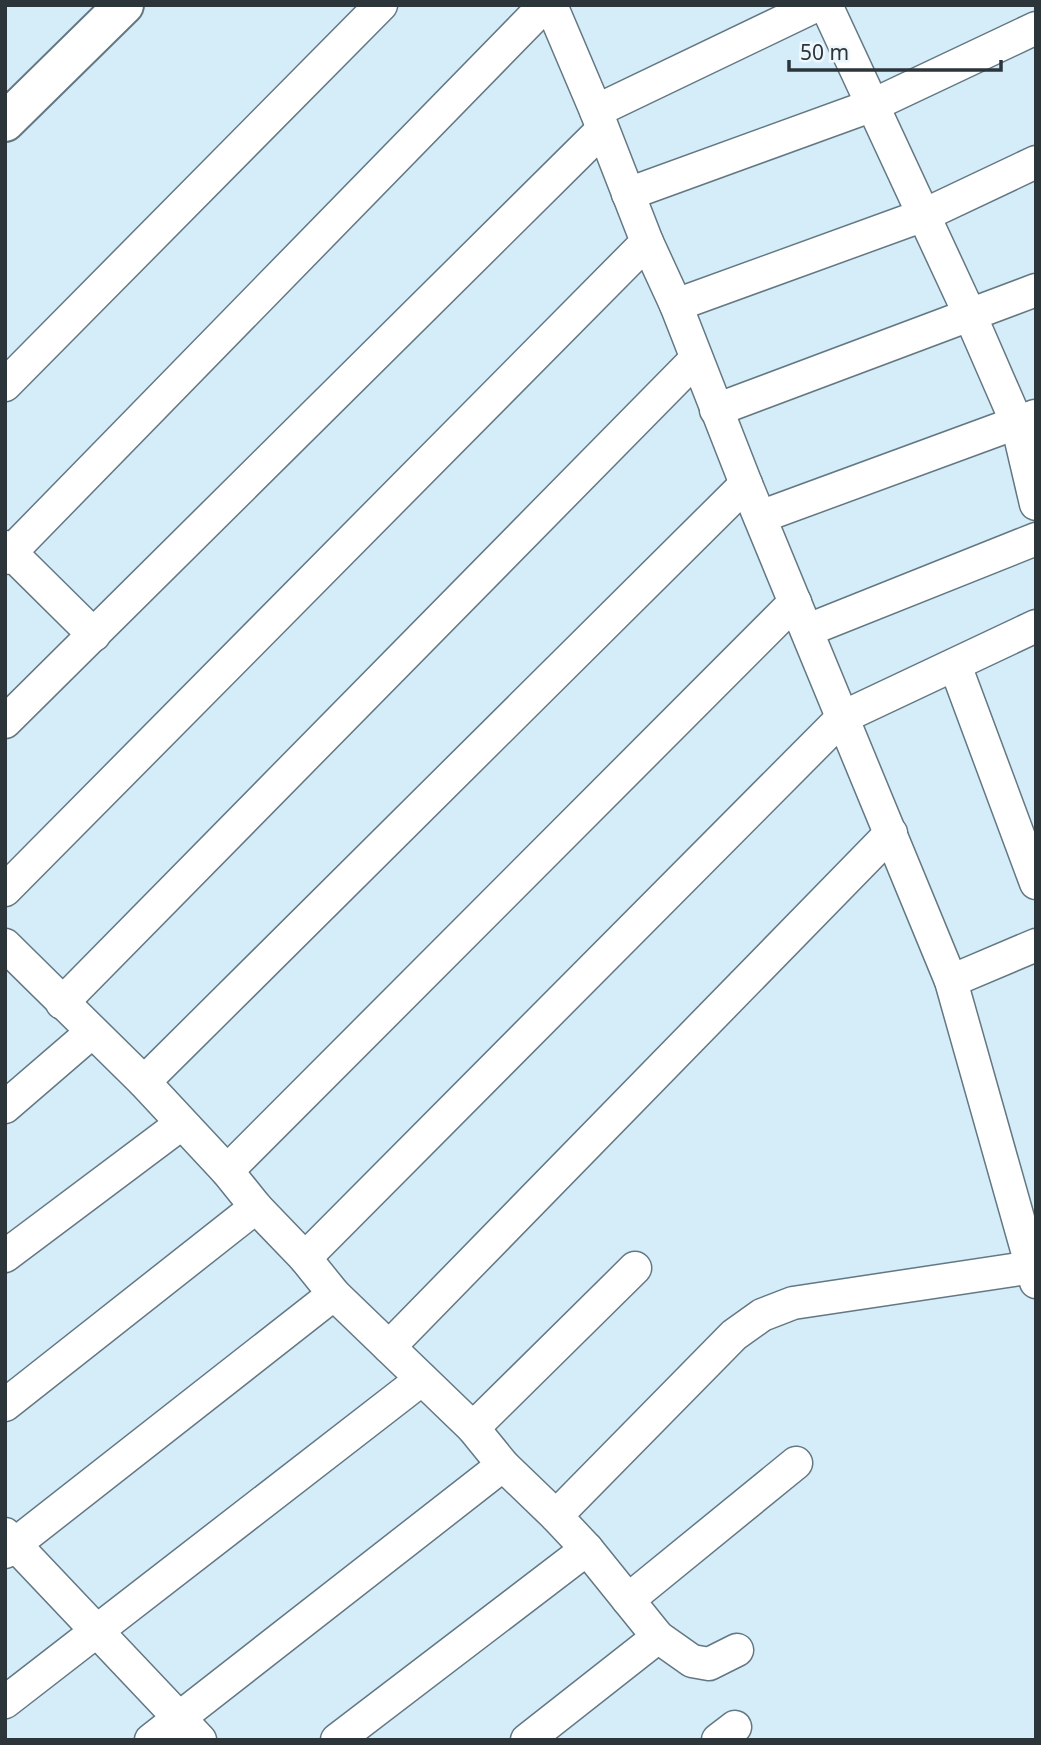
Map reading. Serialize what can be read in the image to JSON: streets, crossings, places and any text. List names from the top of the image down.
{
  "scale_bar": "50 m"
}
